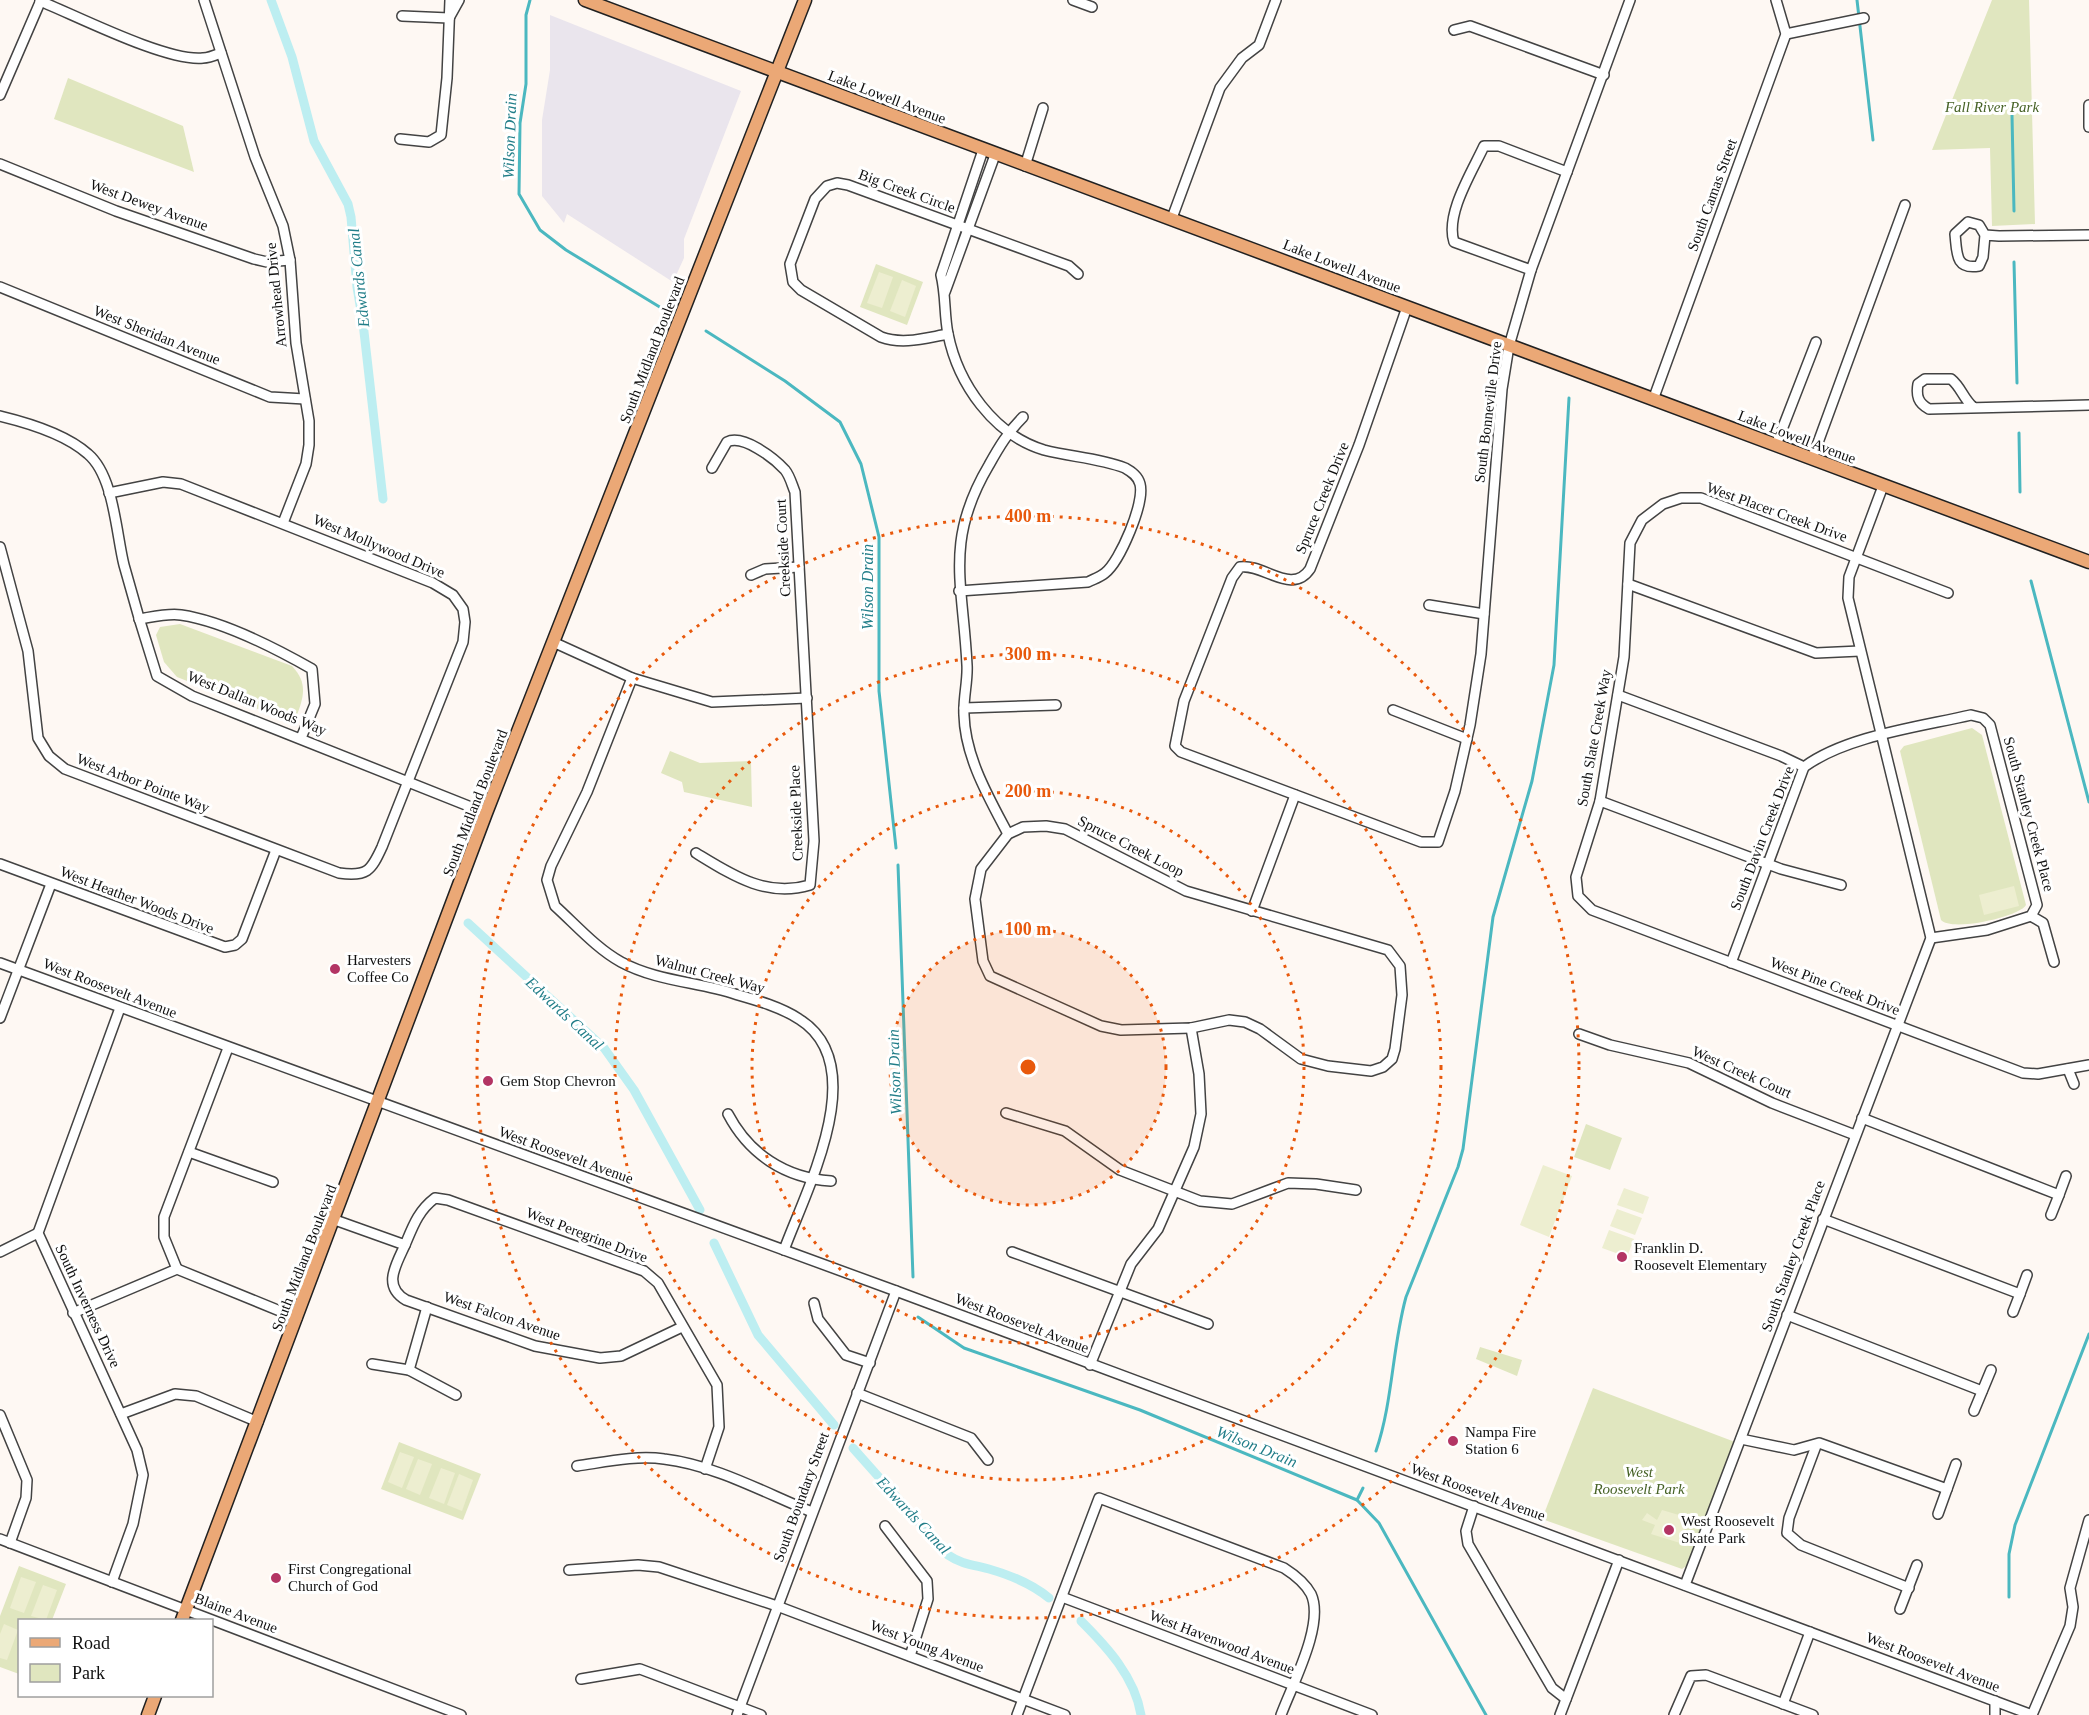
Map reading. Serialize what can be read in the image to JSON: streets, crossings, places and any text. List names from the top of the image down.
{
  "streets": {
    "main road": ["Lake Lowell Avenue", "South Midland Boulevard"],
    "street": [
      "Big Creek Circle",
      "South Camas Street",
      "West Dewey Avenue",
      "Arrowhead Drive",
      "West Sheridan Avenue",
      "South Bonneville Drive",
      "Spruce Creek Drive",
      "West Placer Creek Drive",
      "West Mollywood Drive",
      "Creekside Court",
      "West Dallan Woods Way",
      "South Slate Creek Way",
      "West Arbor Pointe Way",
      "Creekside Place",
      "South Stanley Creek Place",
      "South Davin Creek Drive",
      "Spruce Creek Loop",
      "West Heather Woods Drive",
      "Walnut Creek Way",
      "West Pine Creek Drive",
      "West Roosevelt Avenue",
      "West Creek Court",
      "West Peregrine Drive",
      "South Inverness Drive",
      "West Falcon Avenue",
      "South Boundary Street",
      "Blaine Avenue",
      "West Havenwood Avenue",
      "West Young Avenue"
    ]
  },
  "crossings": [
    ["Lake Lowell Avenue", "South Camas Street"],
    ["Lake Lowell Avenue", "South Midland Boulevard"],
    ["Lake Lowell Avenue", "South Bonneville Drive"],
    ["Lake Lowell Avenue", "Spruce Creek Drive"],
    ["West Dewey Avenue", "Arrowhead Drive"],
    ["Arrowhead Drive", "West Sheridan Avenue"],
    ["Arrowhead Drive", "West Mollywood Drive"],
    ["South Midland Boulevard", "West Dallan Woods Way"],
    ["South Midland Boulevard", "West Roosevelt Avenue"],
    ["South Midland Boulevard", "Blaine Avenue"],
    ["West Placer Creek Drive", "South Slate Creek Way"],
    ["West Mollywood Drive", "West Dallan Woods Way"],
    ["West Mollywood Drive", "West Arbor Pointe Way"],
    ["Creekside Court", "Creekside Place"],
    ["South Slate Creek Way", "West Pine Creek Drive"],
    ["West Arbor Pointe Way", "West Heather Woods Drive"],
    ["South Stanley Creek Place", "South Davin Creek Drive"],
    ["South Stanley Creek Place", "West Pine Creek Drive"],
    ["South Stanley Creek Place", "West Roosevelt Avenue"],
    ["South Stanley Creek Place", "West Creek Court"],
    ["South Davin Creek Drive", "West Pine Creek Drive"],
    ["Walnut Creek Way", "West Roosevelt Avenue"],
    ["West Roosevelt Avenue", "South Inverness Drive"],
    ["West Roosevelt Avenue", "South Boundary Street"],
    ["West Peregrine Drive", "West Falcon Avenue"],
    ["South Inverness Drive", "Blaine Avenue"],
    ["South Boundary Street", "West Young Avenue"]
  ],
  "water": ["Wilson Drain", "Edwards Canal"],
  "parks": ["Fall River Park", "West Roosevelt Park"],
  "places": [
    "Harvesters Coffee Co",
    "Gem Stop Chevron",
    "Franklin D. Roosevelt Elementary",
    "Nampa Fire Station 6",
    "West Roosevelt Skate Park",
    "First Congregational Church of God"
  ],
  "legend": ["Road", "Park"],
  "rings": [
    "400 m",
    "300 m",
    "200 m",
    "100 m"
  ]
}
